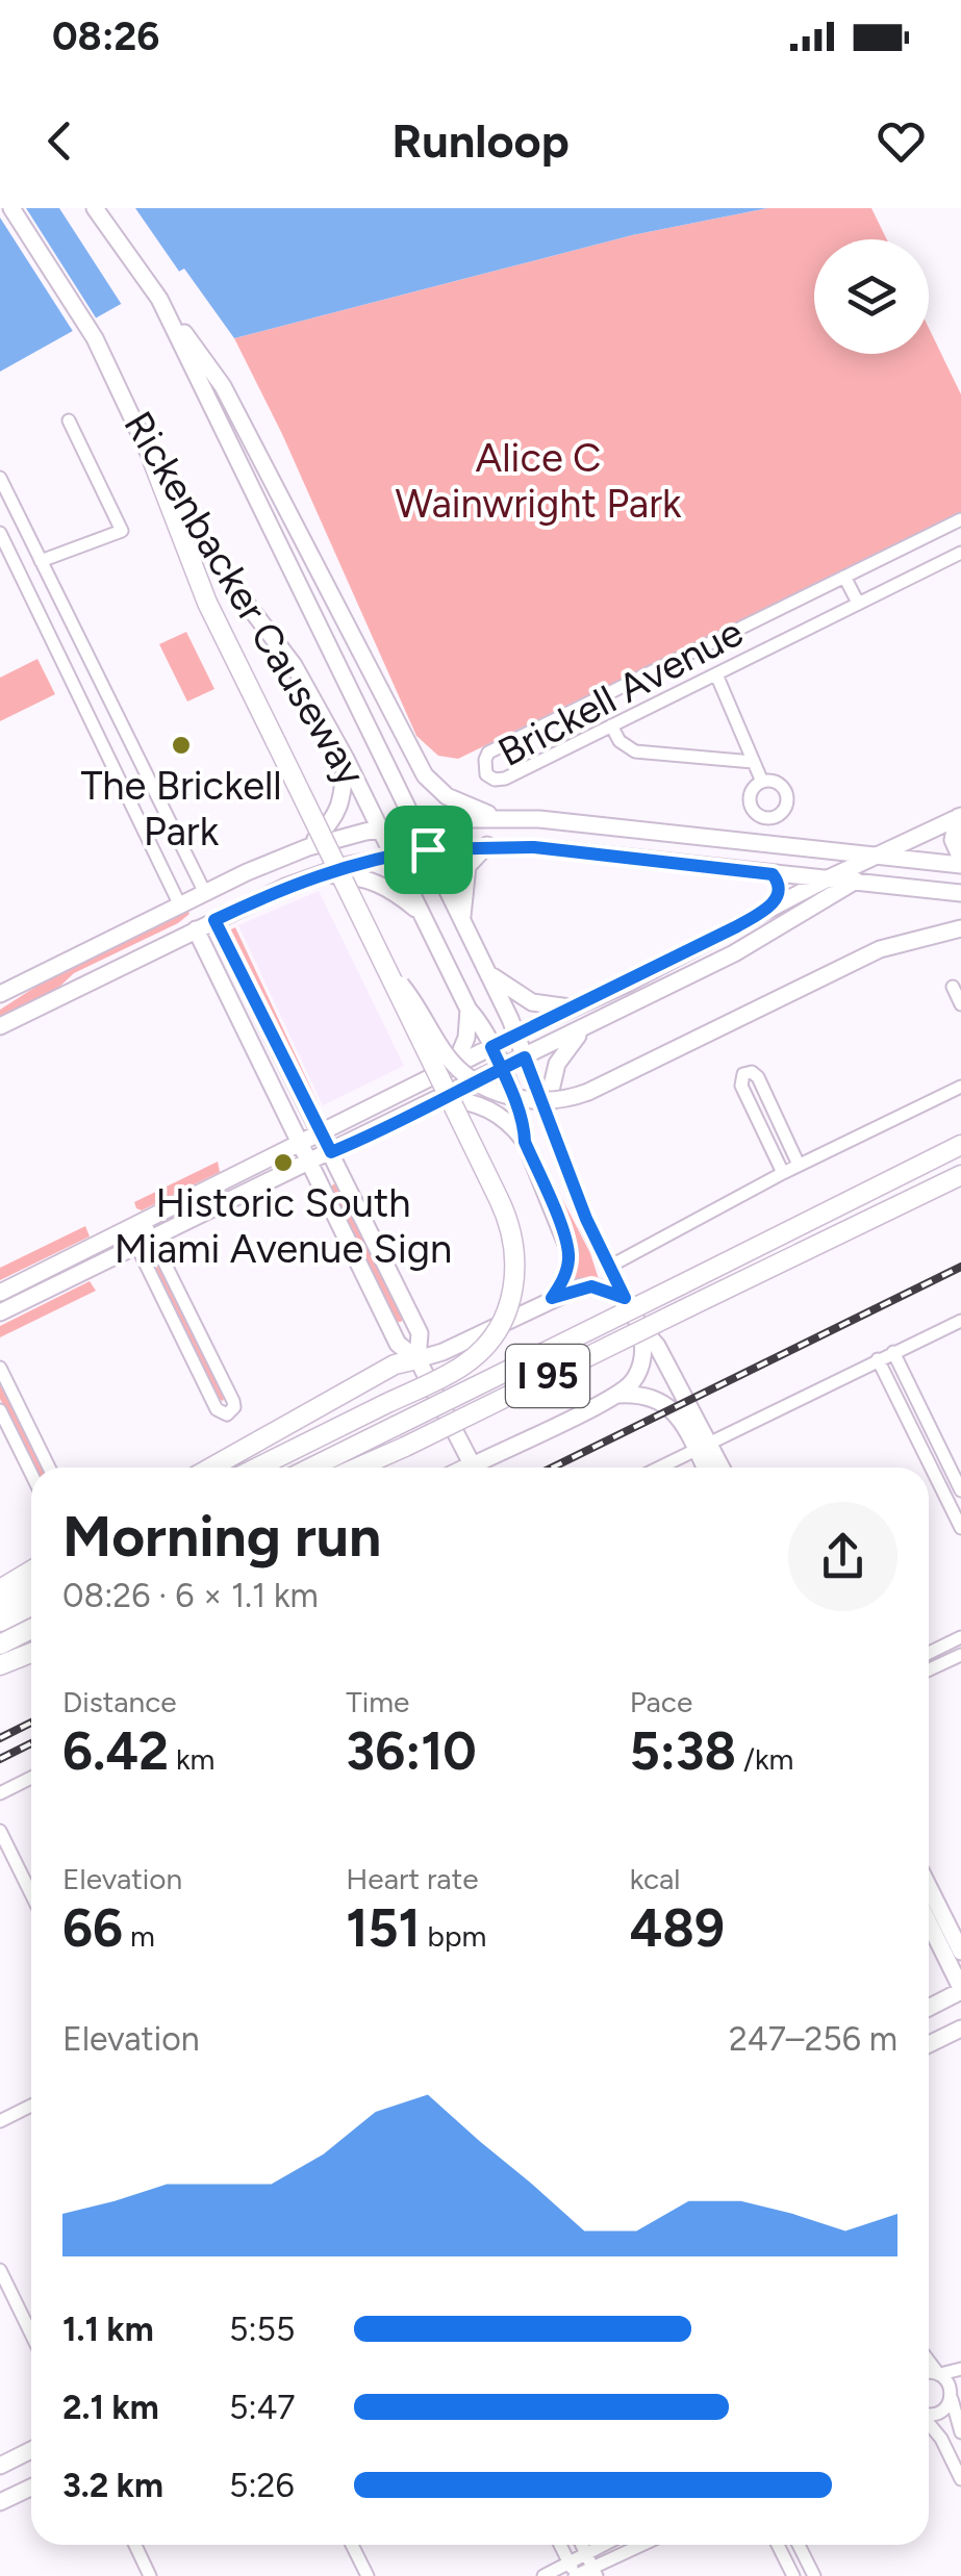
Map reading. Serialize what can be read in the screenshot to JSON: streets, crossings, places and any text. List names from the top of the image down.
{
  "streets": {
    "highway": ["I 95"],
    "main road": ["Rickenbacker Causeway", "Brickell Avenue"]
  },
  "crossings": [
    ["Rickenbacker Causeway", "Brickell Avenue"]
  ],
  "parks": ["Alice C Wainwright Park"],
  "places": ["The Brickell Park", "Historic South Miami Avenue Sign"],
  "page": {
    "status": "08:26",
    "header": "Runloop",
    "heading": ["Morning run", "08:26 · 6 × 1.1 km"],
    "stats": [
      ["Distance", "6.42 km"],
      ["Time", "36:10"],
      ["Pace", "5:38 /km"],
      ["Elevation", "66 m"],
      ["Heart rate", "151 bpm"],
      ["kcal", "489"]
    ],
    "chart": ["Elevation", "247–256 m"],
    "list": [
      {
        "name": "1.1 km",
        "note": "5:55"
      },
      {
        "name": "2.1 km",
        "note": "5:47"
      },
      {
        "name": "3.2 km",
        "note": "5:26"
      }
    ]
  }
}
